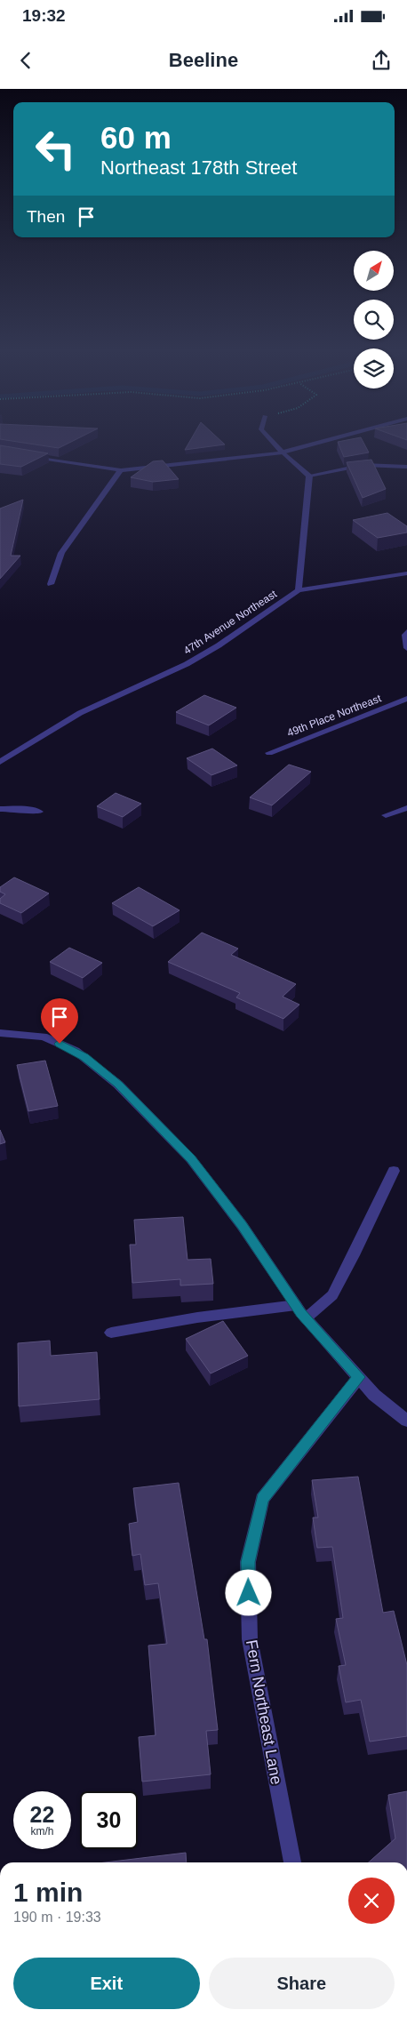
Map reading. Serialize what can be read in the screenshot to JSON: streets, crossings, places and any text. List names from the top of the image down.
{
  "streets": {
    "street": ["47th Avenue Northeast", "49th Place Northeast", "Fern Northeast Lane"]
  },
  "north": "top right",
  "page": {
    "status": "19:32",
    "header": "Beeline",
    "turn": ["60 m", "Northeast 178th Street"],
    "then": "Then",
    "speed": "22 km/h",
    "limit": "30",
    "heading": ["1 min", "190 m · 19:33"],
    "buttons": ["Exit", "Share"]
  }
}
